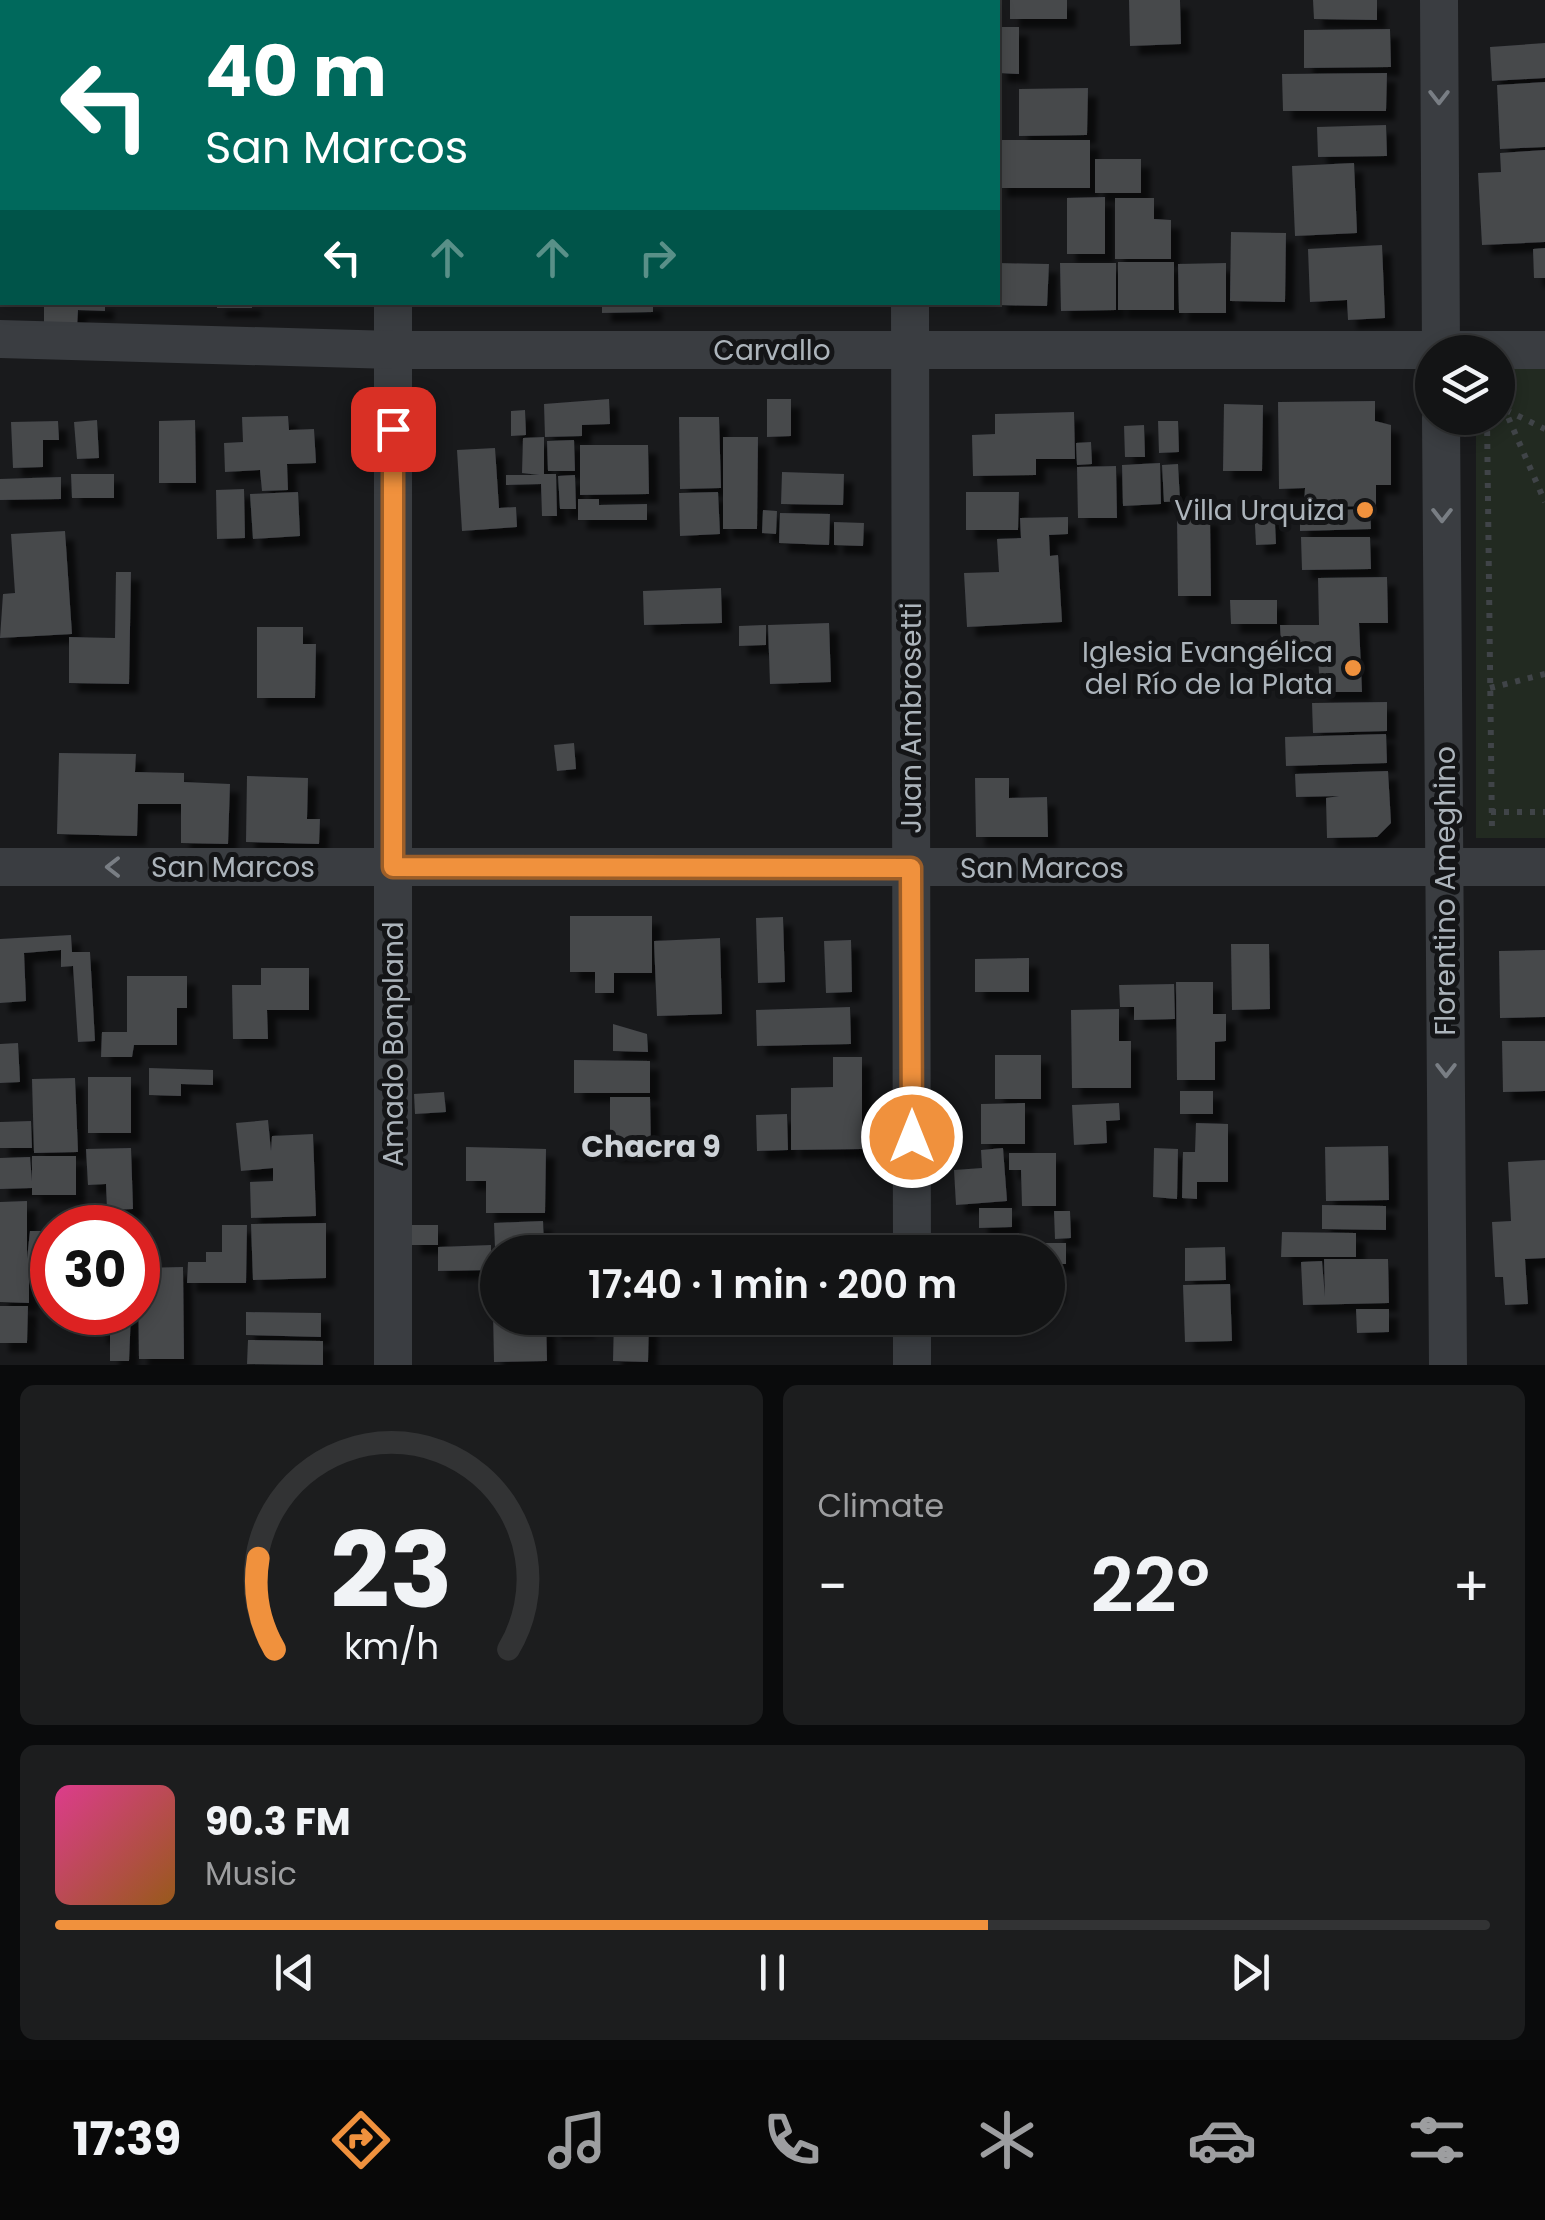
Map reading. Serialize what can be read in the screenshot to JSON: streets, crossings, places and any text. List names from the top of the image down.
{
  "streets": {
    "street": [
      "Carvallo",
      "Juan Ambrosetti",
      "San Marcos",
      "Florentino Ameghino",
      "Amado Bonpland"
    ]
  },
  "crossings": [
    ["Carvallo", "Juan Ambrosetti"],
    ["Carvallo", "Amado Bonpland"],
    ["Juan Ambrosetti", "San Marcos"],
    ["San Marcos", "Florentino Ameghino"],
    ["San Marcos", "Amado Bonpland"]
  ],
  "one_way": ["Florentino Ameghino"],
  "districts": ["Chacra 9"],
  "places": ["Villa Urquiza", "Iglesia Evangélica del Río de la Plata"],
  "page": {
    "turn": ["40 m", "San Marcos"],
    "limit": "30",
    "trip": "17:40 · 1 min · 200 m",
    "tile": "Climate",
    "heat": ["−", "22°", "+"],
    "song": ["90.3 FM", "Music"],
    "tabs": "17:39",
    "gauge": ["23", "km/h"]
  }
}
